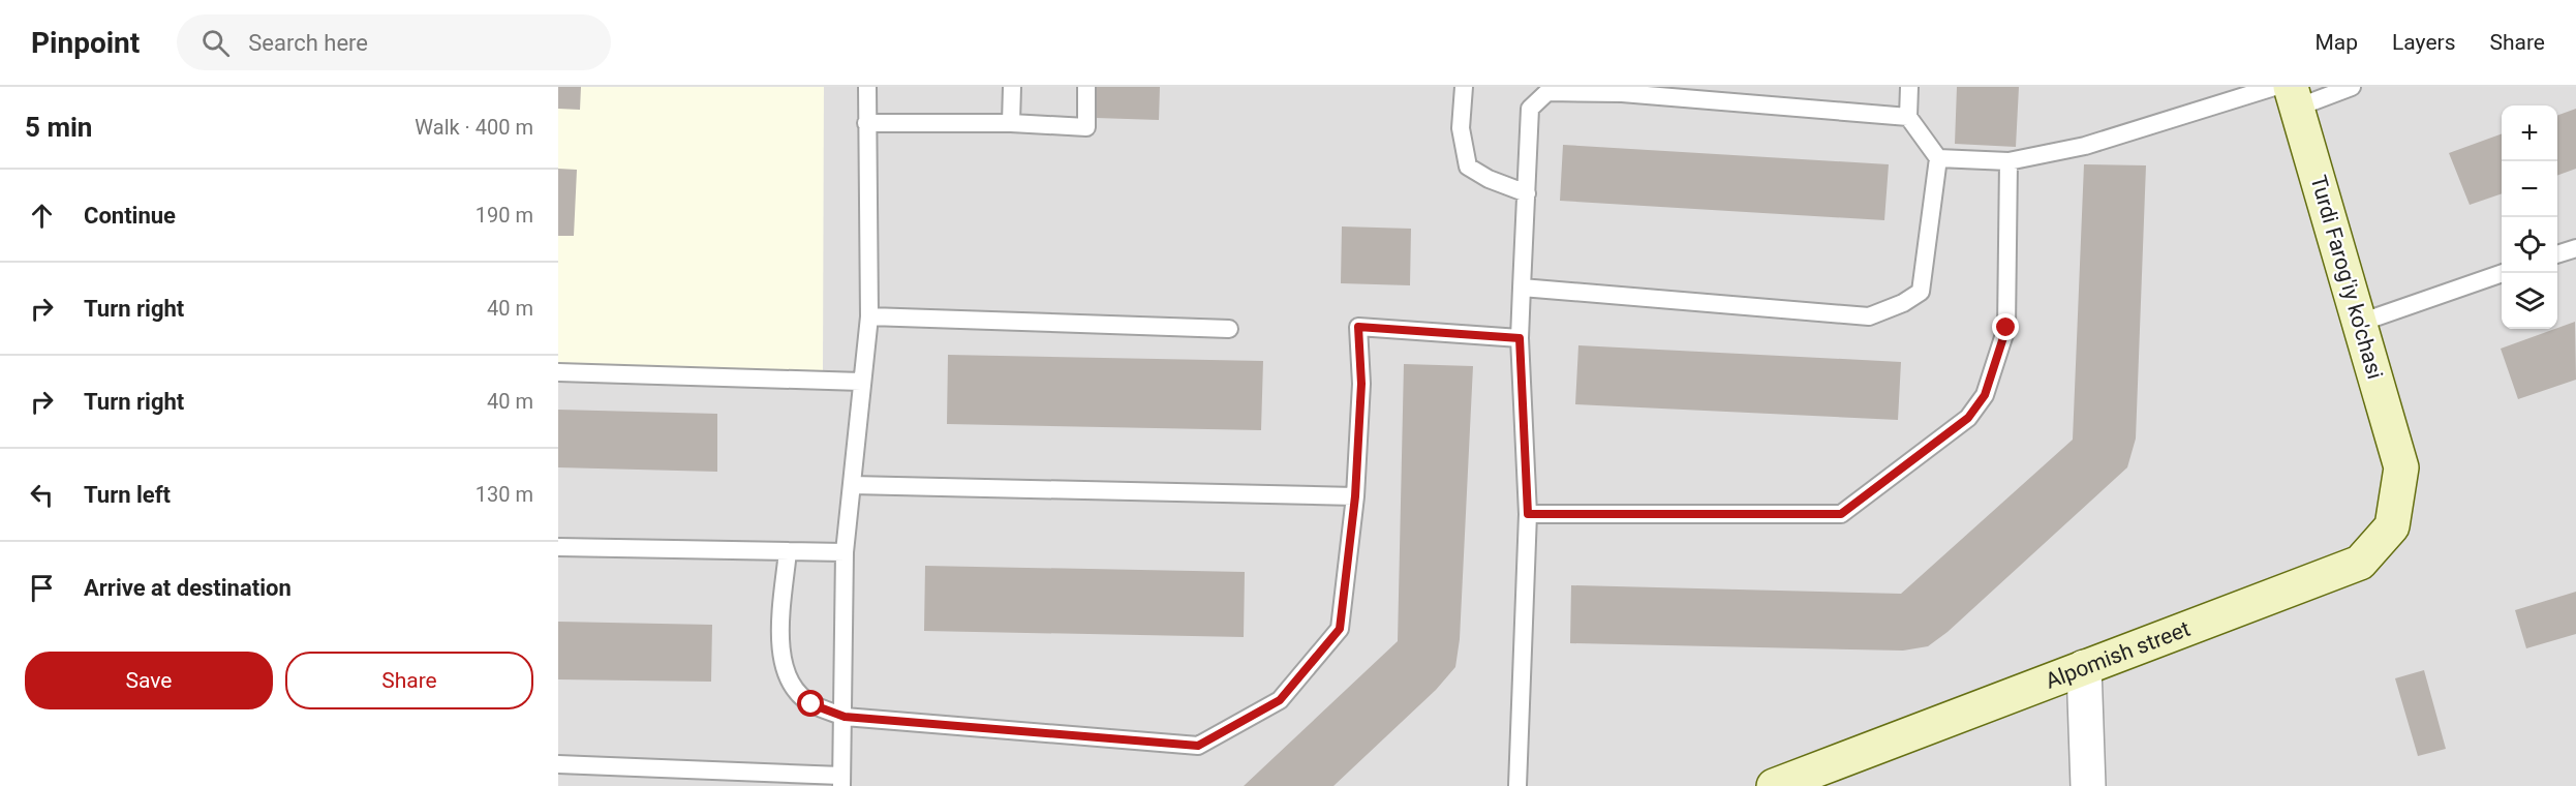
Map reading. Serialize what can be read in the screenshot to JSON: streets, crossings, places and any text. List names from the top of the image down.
{
  "streets": {
    "street": ["Turdi Farog'iy ko'chasi", "Alpomish street"]
  },
  "crossings": [
    ["Turdi Farog'iy ko'chasi", "Alpomish street"]
  ],
  "page": {
    "header": "Pinpoint",
    "search": "Search here",
    "nav": ["Map", "Layers", "Share"],
    "heading": ["5 min", "Walk · 400 m"],
    "map_buttons": ["+", "−"],
    "list": [
      ["Continue", "190 m"],
      ["Turn right", "40 m"],
      ["Turn right", "40 m"],
      ["Turn left", "130 m"],
      "Arrive at destination"
    ],
    "buttons": ["Save", "Share"]
  }
}
